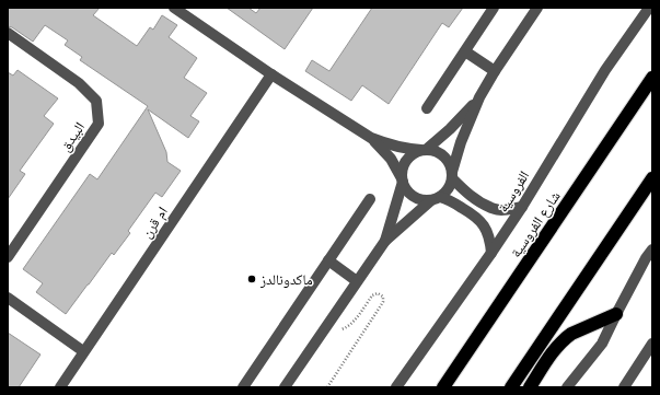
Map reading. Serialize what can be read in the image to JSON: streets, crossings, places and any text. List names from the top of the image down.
{
  "streets": {
    "highway": ["شارع الفروسية"],
    "street": ["البيدق", "الفروسية", "ام قرن"]
  },
  "places": ["ماكدونالدز"]
}
